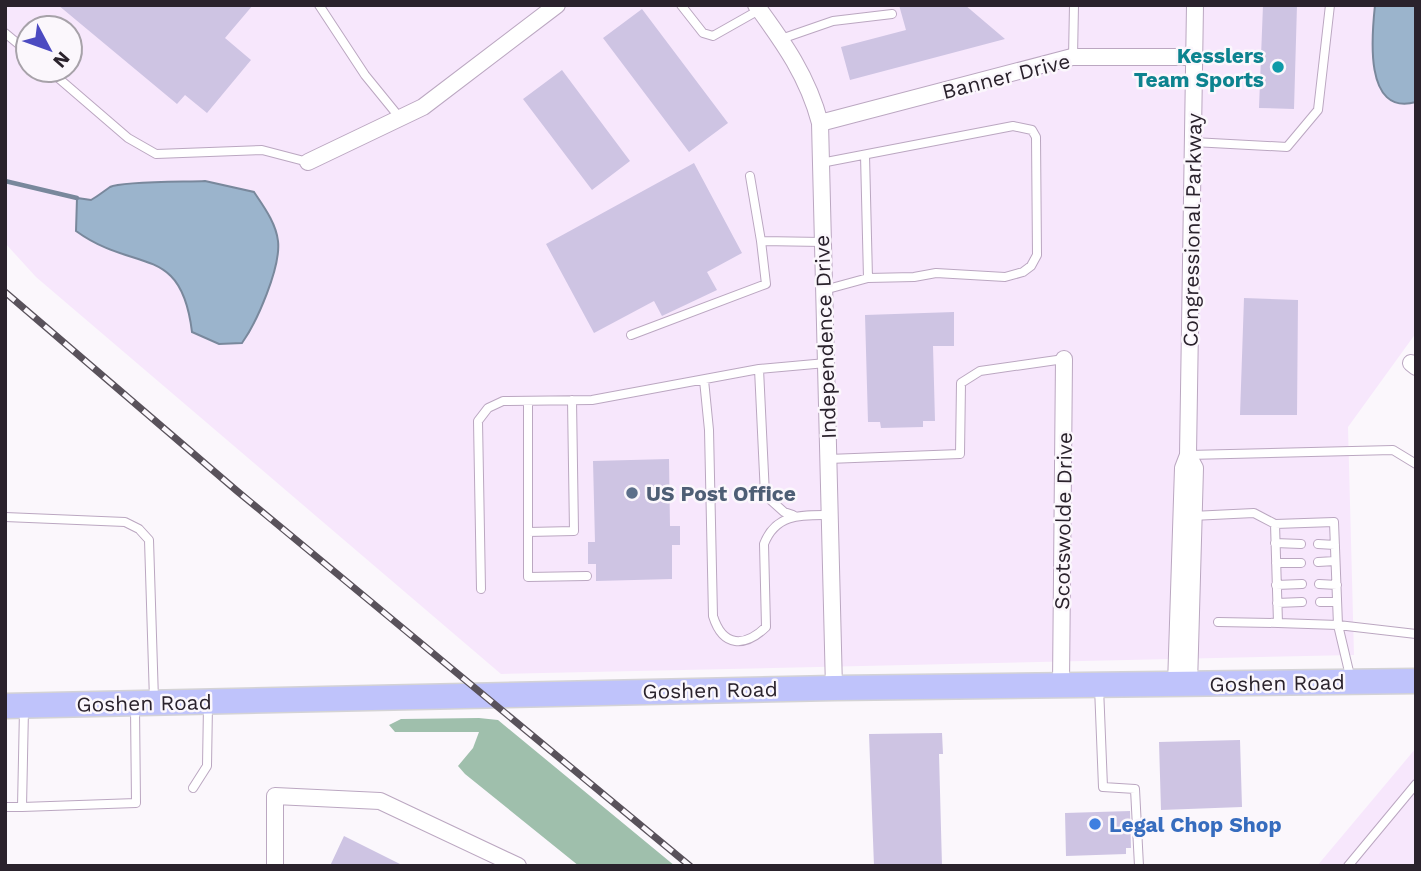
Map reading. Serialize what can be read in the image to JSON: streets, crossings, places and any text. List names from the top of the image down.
{
  "streets": {
    "main road": ["Goshen Road"],
    "street": [
      "Banner Drive",
      "Congressional Parkway",
      "Independence Drive",
      "Scotswolde Drive"
    ]
  },
  "crossings": [
    ["Banner Drive", "Congressional Parkway"],
    ["Banner Drive", "Independence Drive"],
    ["Congressional Parkway", "Goshen Road"],
    ["Independence Drive", "Goshen Road"],
    ["Scotswolde Drive", "Goshen Road"]
  ],
  "places": ["Kesslers Team Sports", "US Post Office", "Legal Chop Shop"],
  "north": "bottom right"
}
